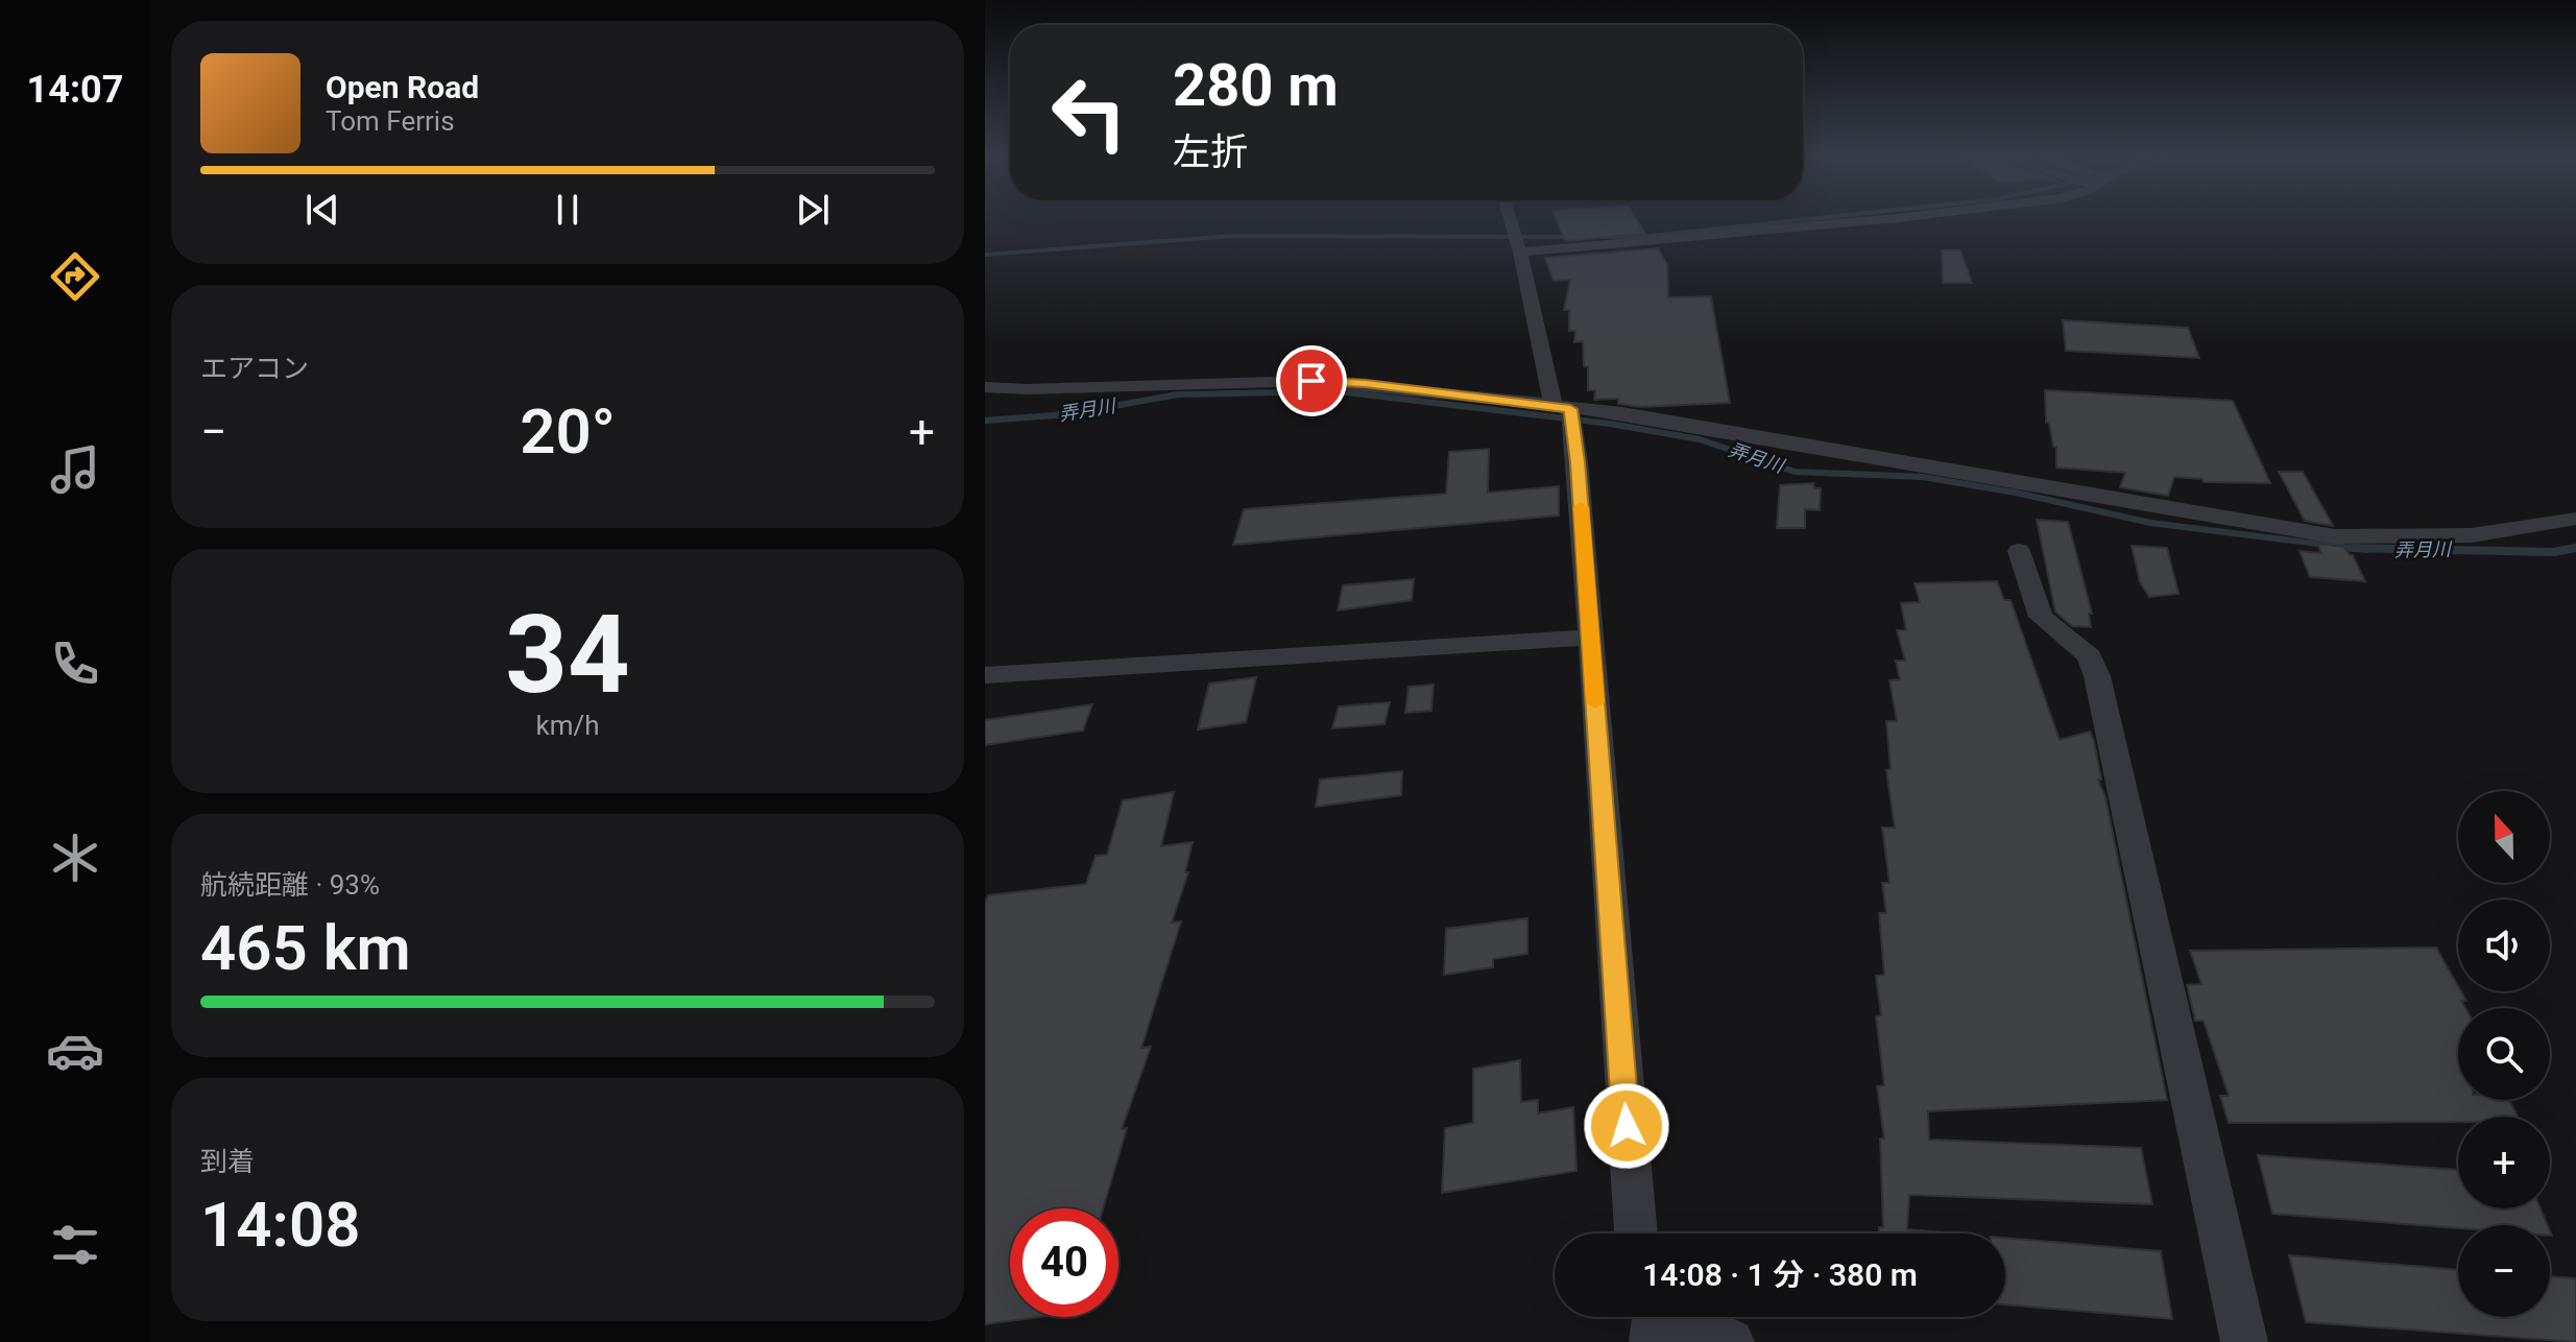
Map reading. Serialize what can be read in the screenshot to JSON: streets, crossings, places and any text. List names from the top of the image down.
{
  "water": ["弄月川"],
  "north": "top",
  "page": {
    "tabs": "14:07",
    "turn": ["280 m", "左折"],
    "song": ["Open Road", "Tom Ferris"],
    "tile": [
      "エアコン",
      ["34", "km/h"],
      ["航続距離 · 93%", "465 km"],
      ["到着", "14:08"]
    ],
    "heat": ["−", "20°", "+"],
    "map_buttons": ["+", "−"],
    "limit": "40",
    "trip": "14:08 · 1 分 · 380 m"
  }
}
